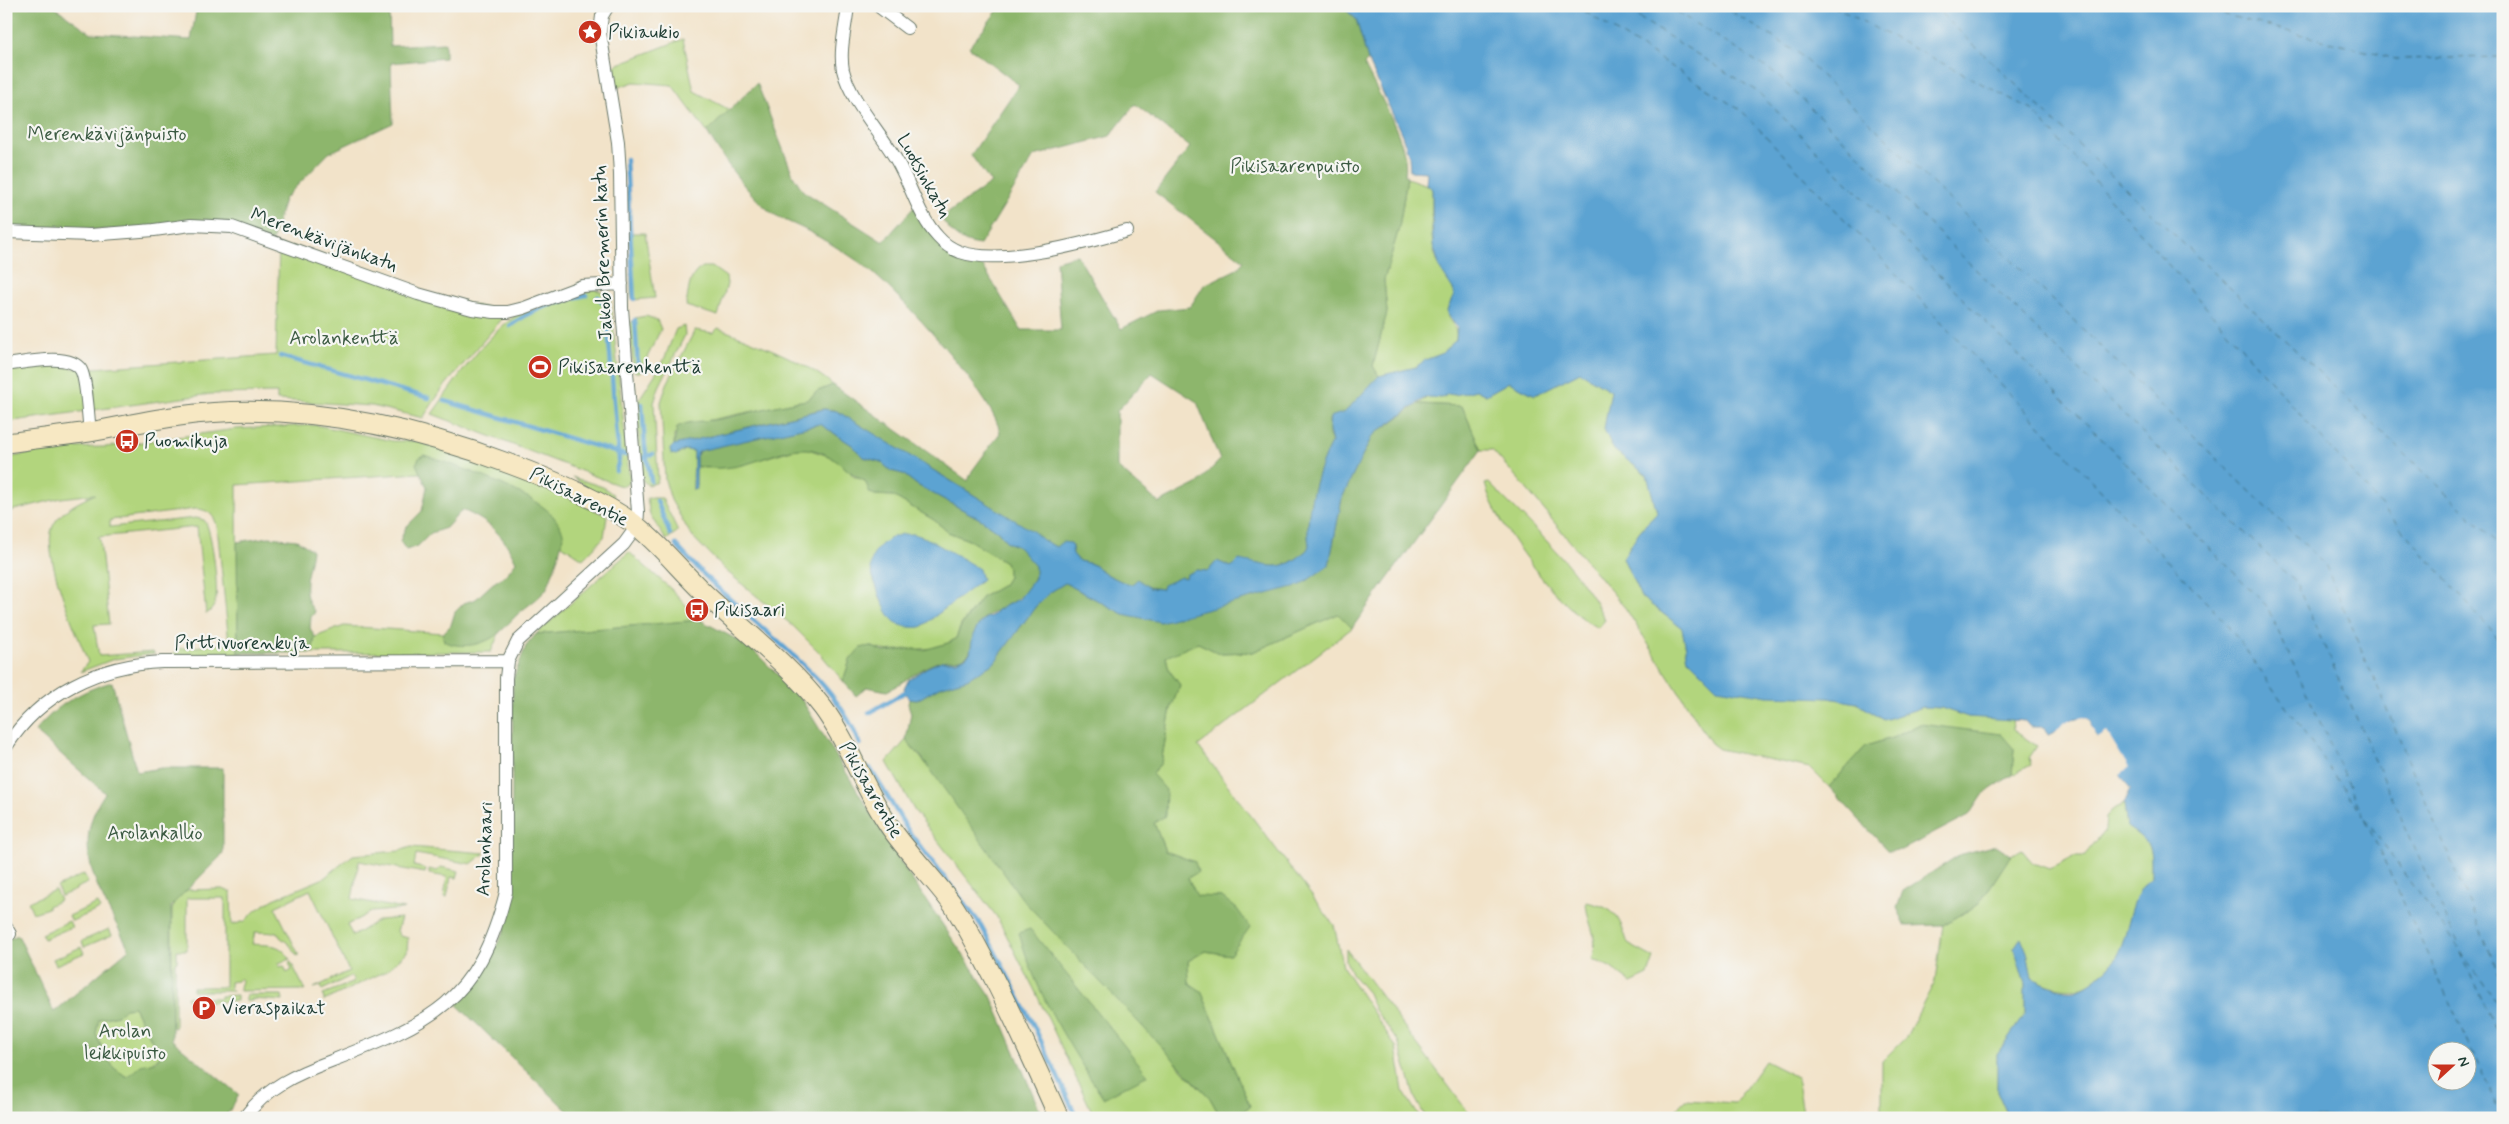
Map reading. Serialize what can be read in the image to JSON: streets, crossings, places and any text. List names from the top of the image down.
{
  "streets": {
    "street": [
      "Luotsinkatu",
      "Merenkävijänkatu",
      "Jakob Bremerin katu",
      "Pikisaarentie",
      "Pirttivuorenkuja",
      "Arolankaari"
    ]
  },
  "crossings": [
    ["Merenkävijänkatu", "Jakob Bremerin katu"],
    ["Jakob Bremerin katu", "Pikisaarentie"],
    ["Jakob Bremerin katu", "Arolankaari"],
    ["Pikisaarentie", "Arolankaari"],
    ["Pirttivuorenkuja", "Arolankaari"]
  ],
  "parks": [
    "Merenkävijänpuisto",
    "Pikisaarenpuisto",
    "Arolankenttä",
    "Arolankallio",
    "Arolan leikkipuisto"
  ],
  "places": {
    "place": ["Pikiaukio"],
    "sports": ["Pikisaarenkenttä"],
    "bus stop": ["Puomikuja", "Pikisaari"],
    "parking": ["Vieraspaikat"]
  },
  "north": "right"
}
